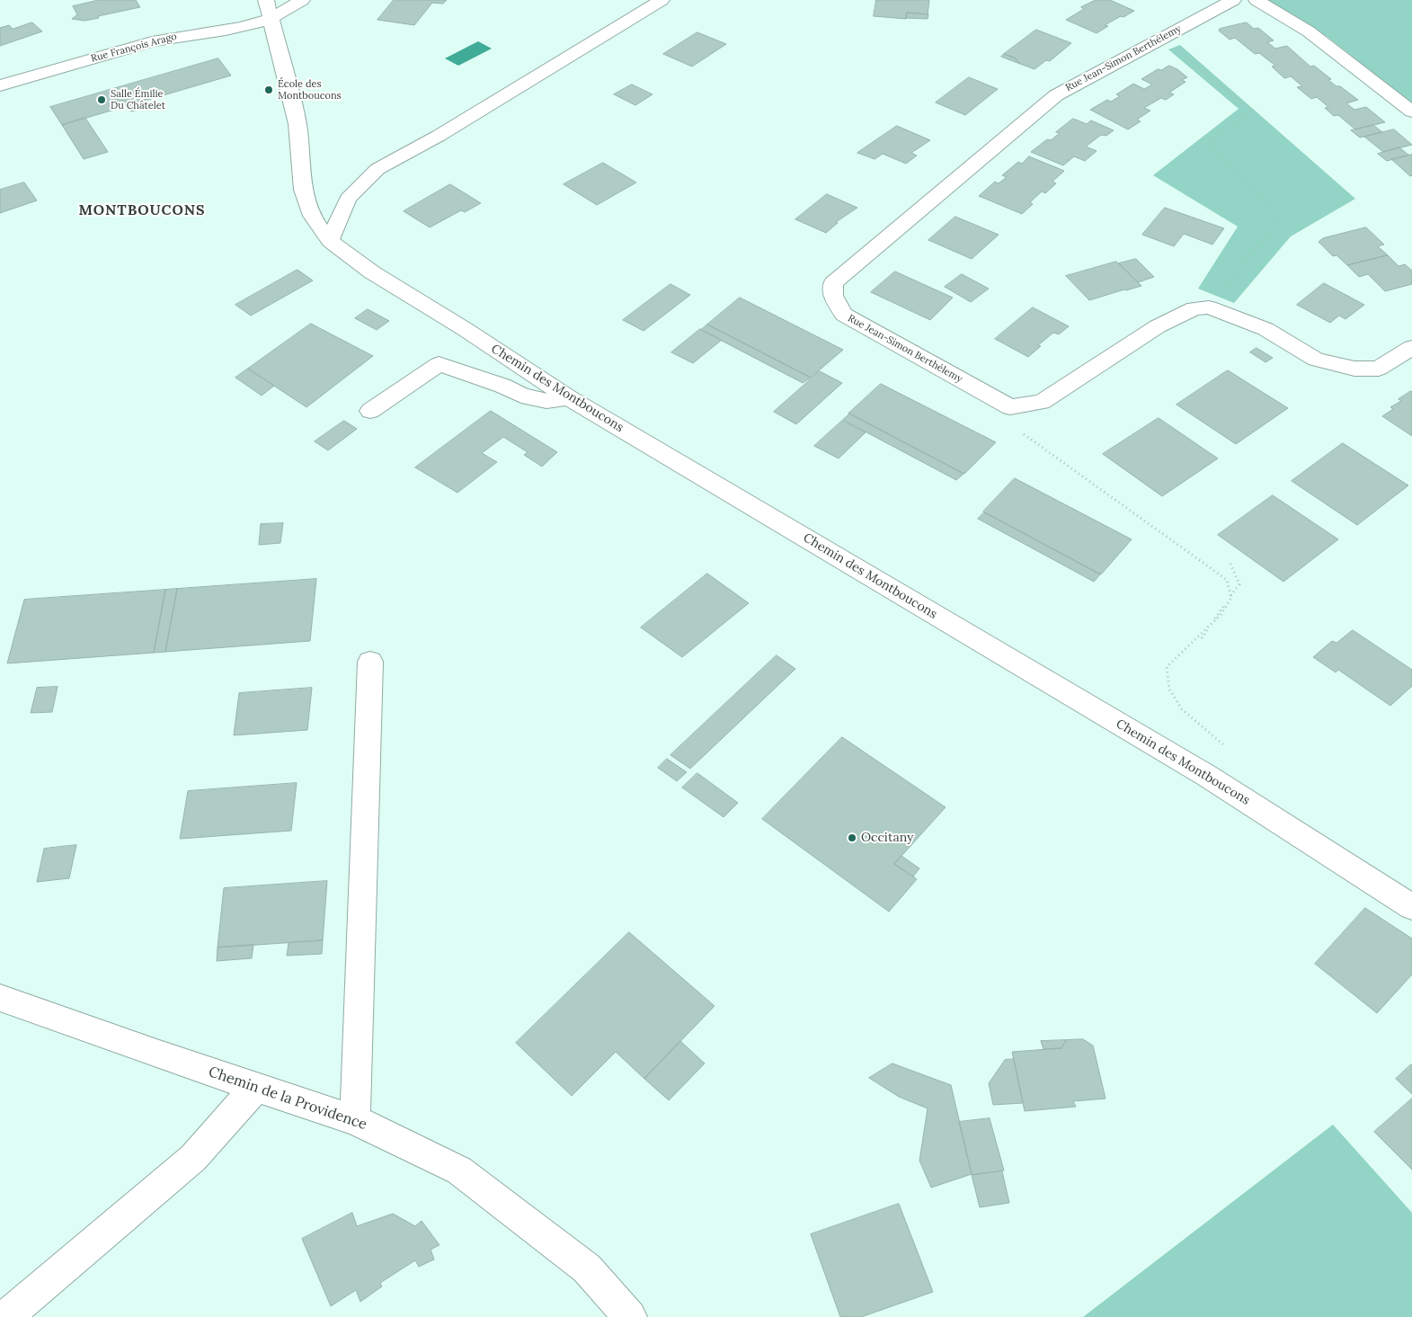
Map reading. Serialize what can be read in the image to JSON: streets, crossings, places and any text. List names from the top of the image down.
{
  "streets": {
    "street": [
      "Rue François Arago",
      "Rue Jean-Simon Berthélemy",
      "Chemin des Montboucons",
      "Chemin de la Providence"
    ]
  },
  "crossings": [
    ["Rue François Arago", "Chemin des Montboucons"]
  ],
  "districts": ["MONTBOUCONS"],
  "places": ["École des Montboucons", "Salle Émilie Du Châtelet", "Occitany"]
}
